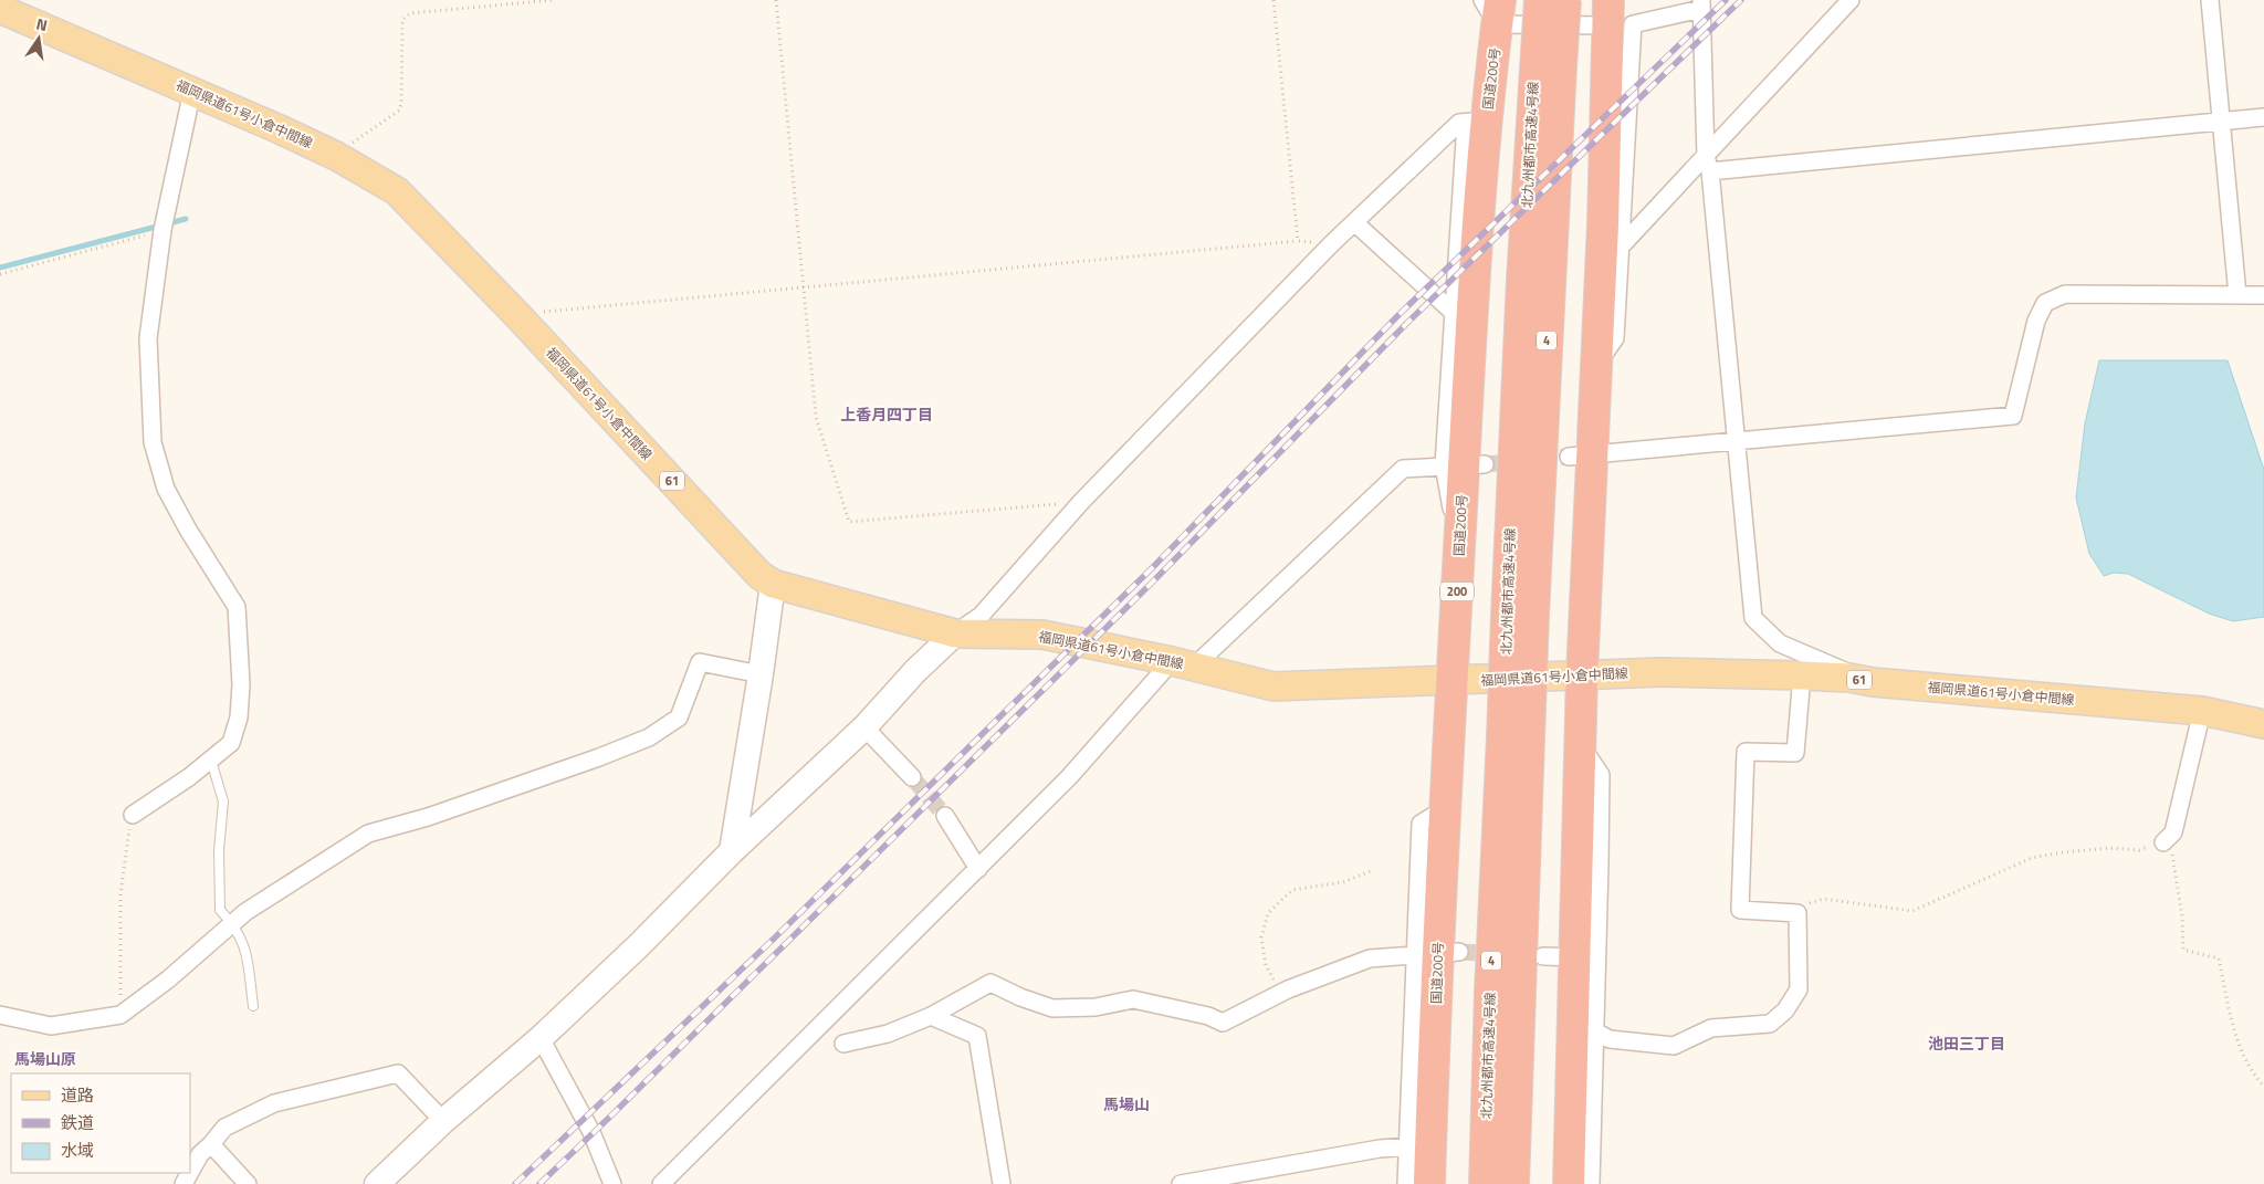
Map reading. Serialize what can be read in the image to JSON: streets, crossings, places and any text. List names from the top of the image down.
{
  "streets": {
    "highway": [
      "国道200号",
      "北九州都市高速4号線",
      "4",
      "200"
    ],
    "main road": ["福岡県道61号小倉中間線", "61"]
  },
  "crossings": [
    ["国道200号", "福岡県道61号小倉中間線"]
  ],
  "districts": [
    "上香月四丁目",
    "池田三丁目",
    "馬場山原",
    "馬場山"
  ],
  "legend": ["道路", "鉄道", "水域"],
  "north": "top"
}
